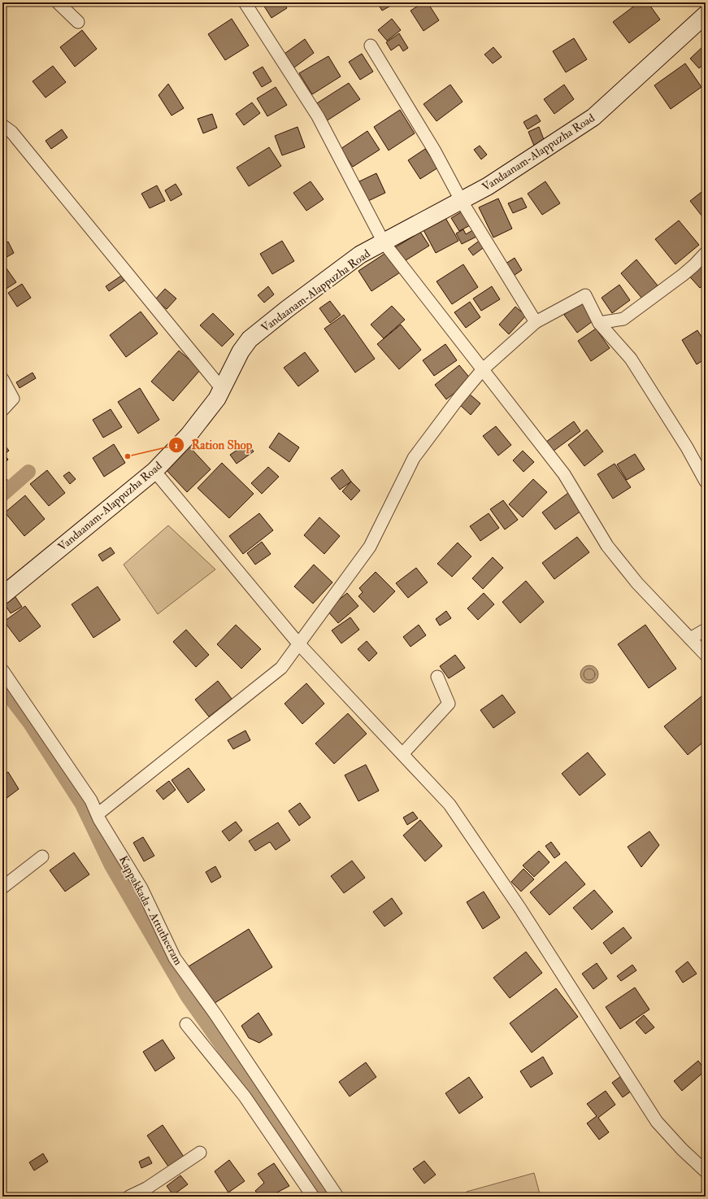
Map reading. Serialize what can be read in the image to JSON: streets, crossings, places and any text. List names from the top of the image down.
{
  "streets": {
    "main road": ["Vandaanam-Alappuzha Road"],
    "street": ["Kappakkada - Attutheeram"]
  },
  "places": ["Ration Shop"]
}
